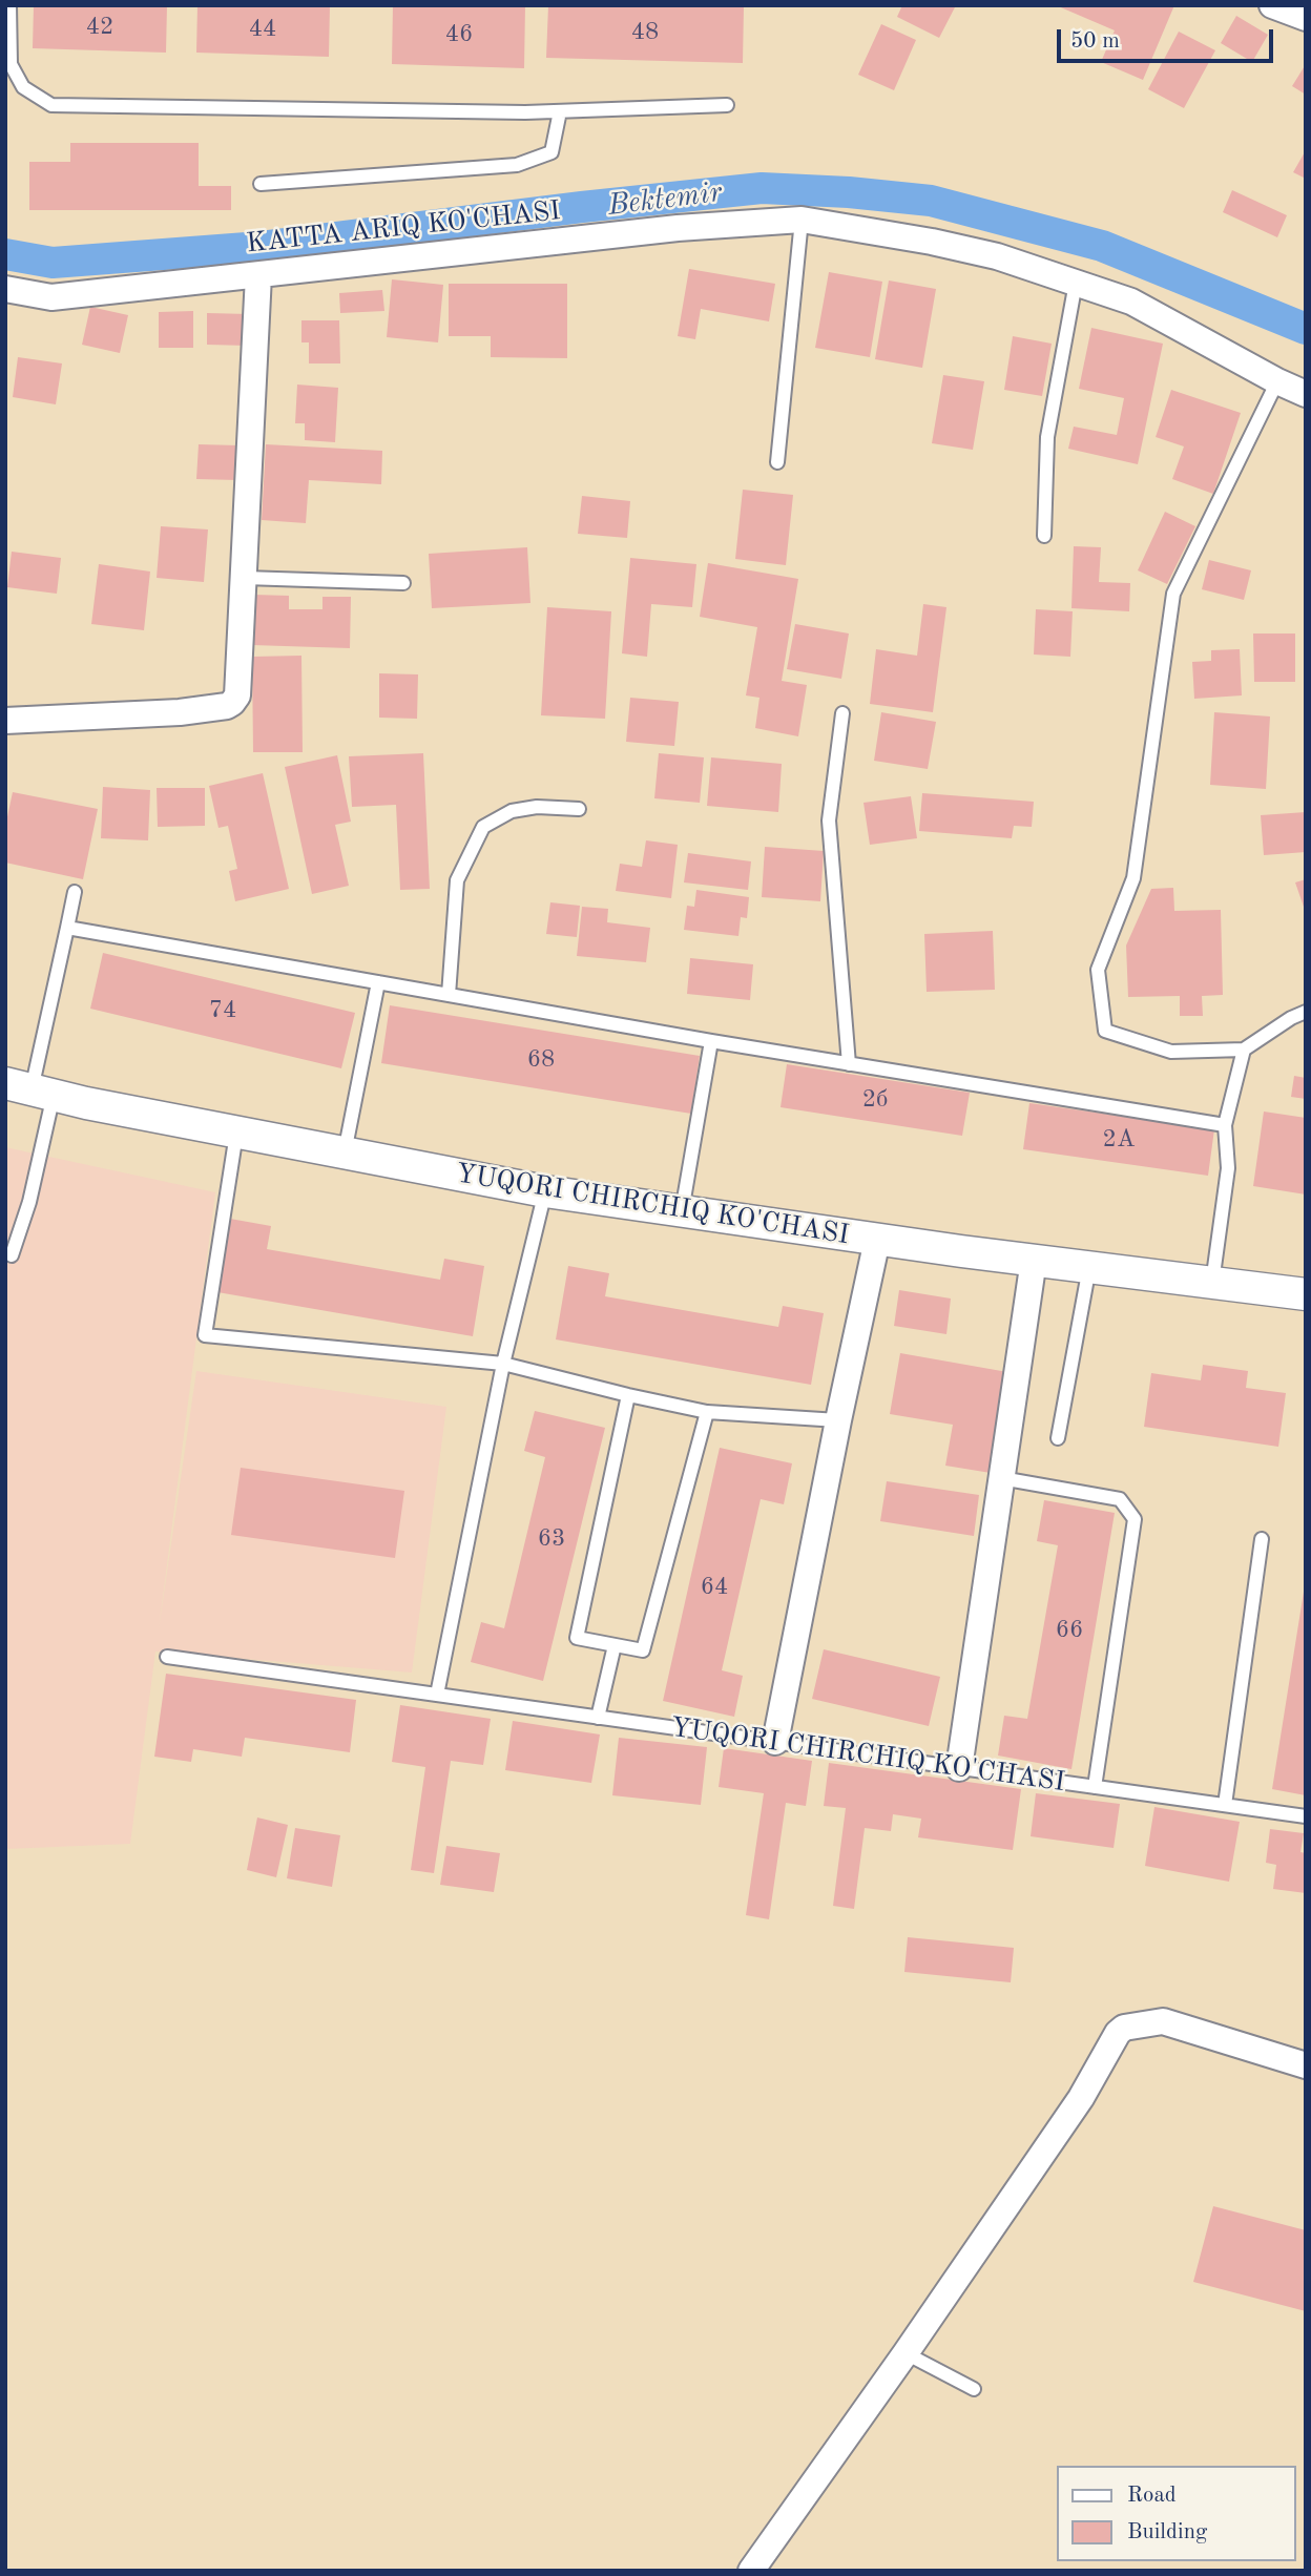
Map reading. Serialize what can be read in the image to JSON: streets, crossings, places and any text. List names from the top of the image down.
{
  "streets": {
    "street": ["KATTA ARIQ KO'CHASI", "YUQORI CHIRCHIQ KO'CHASI"]
  },
  "water": ["Bektemir"],
  "house_numbers": [
    "42",
    "44",
    "48",
    "46",
    "74",
    "68",
    "2б",
    "2А",
    "63",
    "64",
    "66"
  ],
  "legend": ["Road", "Building"],
  "scale_bar": "50 m"
}
